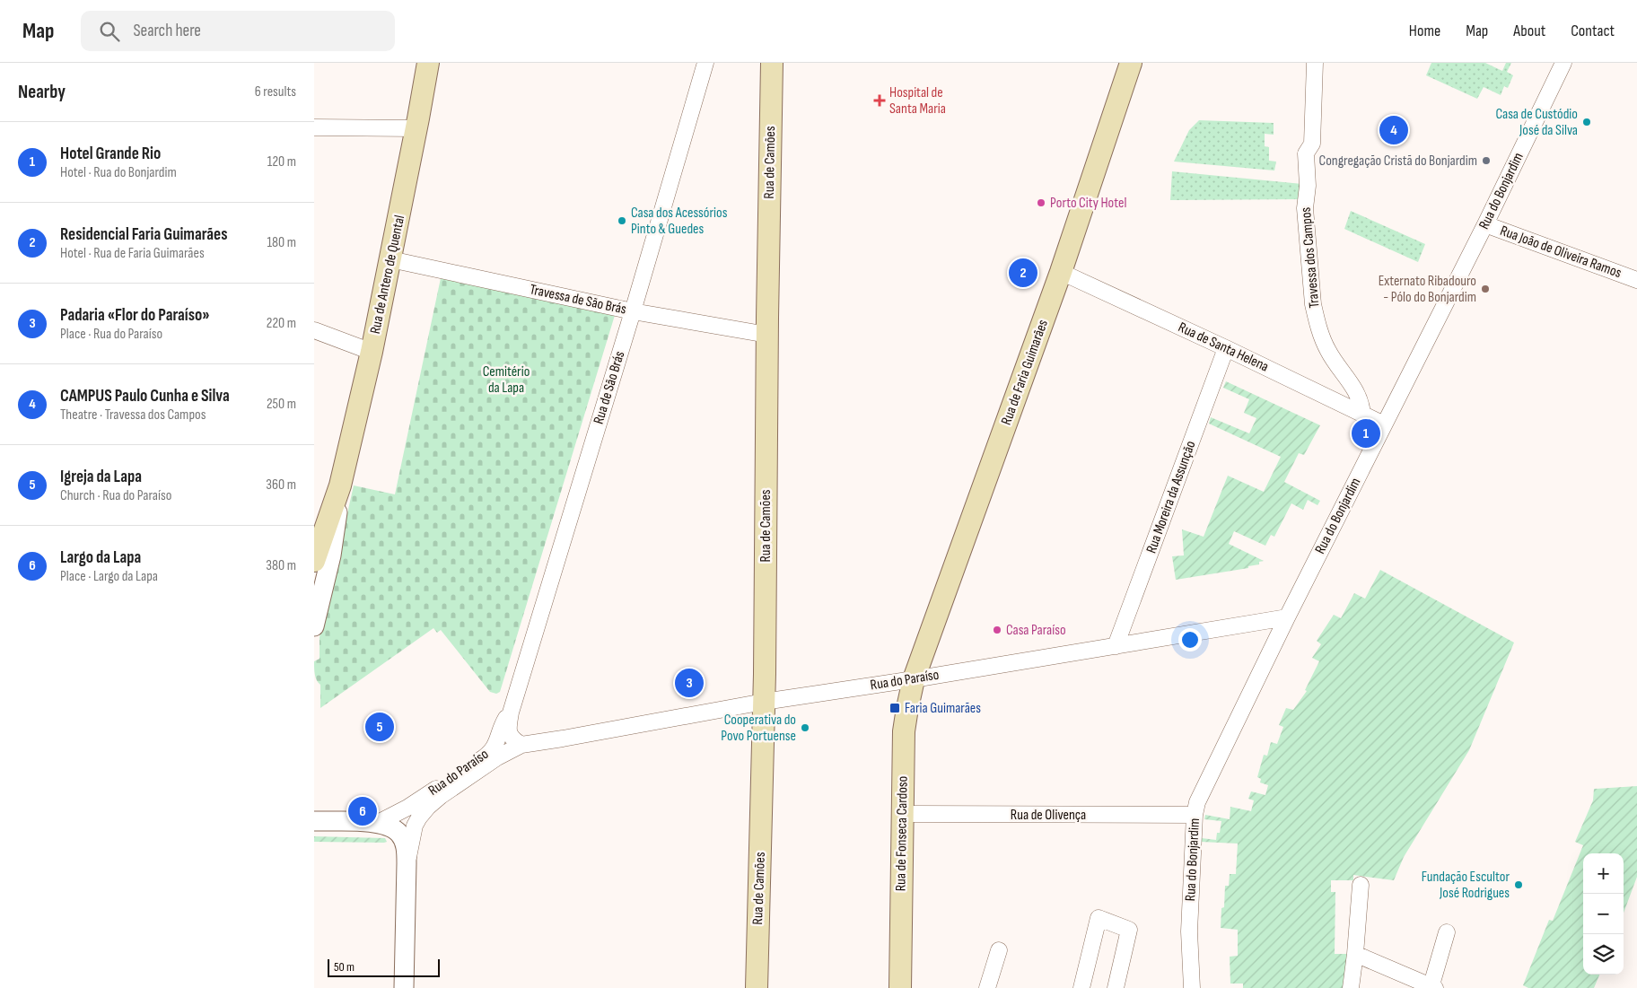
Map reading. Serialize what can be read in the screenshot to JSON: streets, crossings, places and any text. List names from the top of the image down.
{
  "streets": {
    "main road": [
      "Rua de Camões",
      "Rua de Antero de Quental",
      "Rua de Faria Guimarães",
      "Rua de Fonseca Cardoso"
    ],
    "street": [
      "Rua do Bonjardim",
      "Rua João de Oliveira Ramos",
      "Travessa dos Campos",
      "Travessa de São Brás",
      "Rua de Santa Helena",
      "Rua de São Brás",
      "Rua Moreira da Assunção",
      "Rua do Paraíso",
      "Rua de Olivença"
    ]
  },
  "crossings": [
    ["Rua de Camões", "Travessa de São Brás"],
    ["Rua de Camões", "Rua do Paraíso"],
    ["Rua do Bonjardim", "Rua João de Oliveira Ramos"],
    ["Rua do Bonjardim", "Rua de Santa Helena"],
    ["Rua do Bonjardim", "Rua do Paraíso"],
    ["Rua do Bonjardim", "Rua de Olivença"],
    ["Travessa dos Campos", "Rua de Santa Helena"],
    ["Rua de Antero de Quental", "Travessa de São Brás"],
    ["Travessa de São Brás", "Rua de São Brás"],
    ["Rua de Santa Helena", "Rua de Faria Guimarães"],
    ["Rua de Santa Helena", "Rua Moreira da Assunção"],
    ["Rua de Faria Guimarães", "Rua do Paraíso"],
    ["Rua de Faria Guimarães", "Rua de Fonseca Cardoso"],
    ["Rua de São Brás", "Rua do Paraíso"],
    ["Rua Moreira da Assunção", "Rua do Paraíso"],
    ["Rua do Paraíso", "Rua de Fonseca Cardoso"],
    ["Rua de Olivença", "Rua de Fonseca Cardoso"]
  ],
  "parks": ["Cemitério da Lapa"],
  "places": {
    "health": ["Hospital de Santa Maria"],
    "other": [
      "Casa de Custódio José da Silva",
      "Congregação Cristã do Bonjardim",
      "Porto City Hotel",
      "Casa dos Acessórios Pinto & Guedes",
      "Externato Ribadouro - Pólo do Bonjardim",
      "Casa Paraíso",
      "Cooperativa do Povo Portuense",
      "Fundação Escultor José Rodrigues"
    ],
    "transit": ["Faria Guimarães"]
  },
  "scale_bar": "50 m",
  "page": {
    "header": "Map",
    "search": "Search here",
    "nav": [
      "Home",
      "Map",
      "About",
      "Contact"
    ],
    "heading": ["Nearby", "6 results"],
    "pins": [
      "4",
      "2",
      "1",
      "3",
      "5",
      "6"
    ],
    "list": [
      {
        "mark": "1",
        "name": "Hotel Grande Rio",
        "note": "Hotel · Rua do Bonjardim",
        "value": "120 m"
      },
      {
        "mark": "2",
        "name": "Residencial Faria Guimarães",
        "note": "Hotel · Rua de Faria Guimarães",
        "value": "180 m"
      },
      {
        "mark": "3",
        "name": "Padaria «Flor do Paraíso»",
        "note": "Place · Rua do Paraíso",
        "value": "220 m"
      },
      {
        "mark": "4",
        "name": "CAMPUS Paulo Cunha e Silva",
        "note": "Theatre · Travessa dos Campos",
        "value": "250 m"
      },
      {
        "mark": "5",
        "name": "Igreja da Lapa",
        "note": "Church · Rua do Paraíso",
        "value": "360 m"
      },
      {
        "mark": "6",
        "name": "Largo da Lapa",
        "note": "Place · Largo da Lapa",
        "value": "380 m"
      }
    ],
    "map_buttons": ["+", "−"],
    "scale": "50 m"
  }
}
